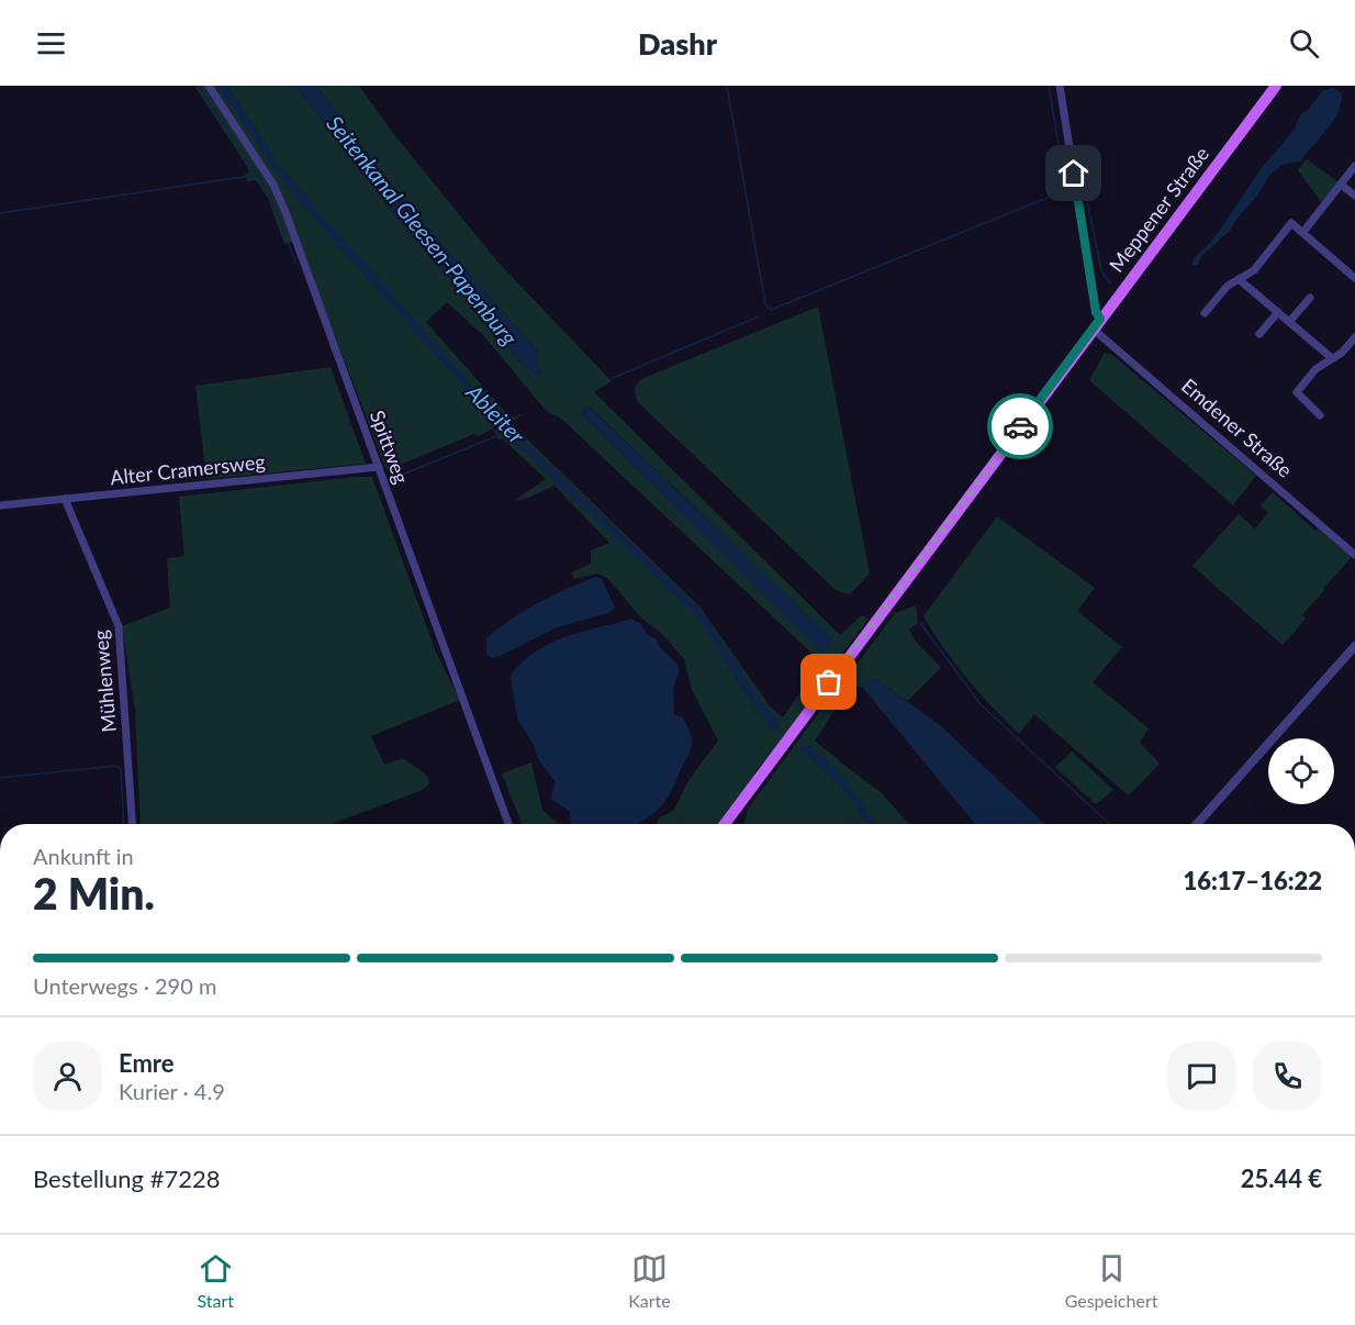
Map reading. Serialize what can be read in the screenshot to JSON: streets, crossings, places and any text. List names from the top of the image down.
{
  "streets": {
    "main road": ["Meppener Straße"],
    "street": [
      "Emdener Straße",
      "Spittweg",
      "Alter Cramersweg",
      "Mühlenweg"
    ]
  },
  "crossings": [
    ["Meppener Straße", "Emdener Straße"],
    ["Spittweg", "Alter Cramersweg"],
    ["Alter Cramersweg", "Mühlenweg"]
  ],
  "water": ["Seitenkanal Gleesen-Papenburg", "Ableiter"],
  "page": {
    "header": "Dashr",
    "heading": ["2 Min.", "Ankunft in", "16:17–16:22"],
    "panel": [
      "Emre",
      "Kurier · 4.9",
      "Bestellung #7228",
      "25.44 €"
    ],
    "bar": "Unterwegs · 290 m",
    "tabs": ["Start", "Karte", "Gespeichert"]
  }
}
